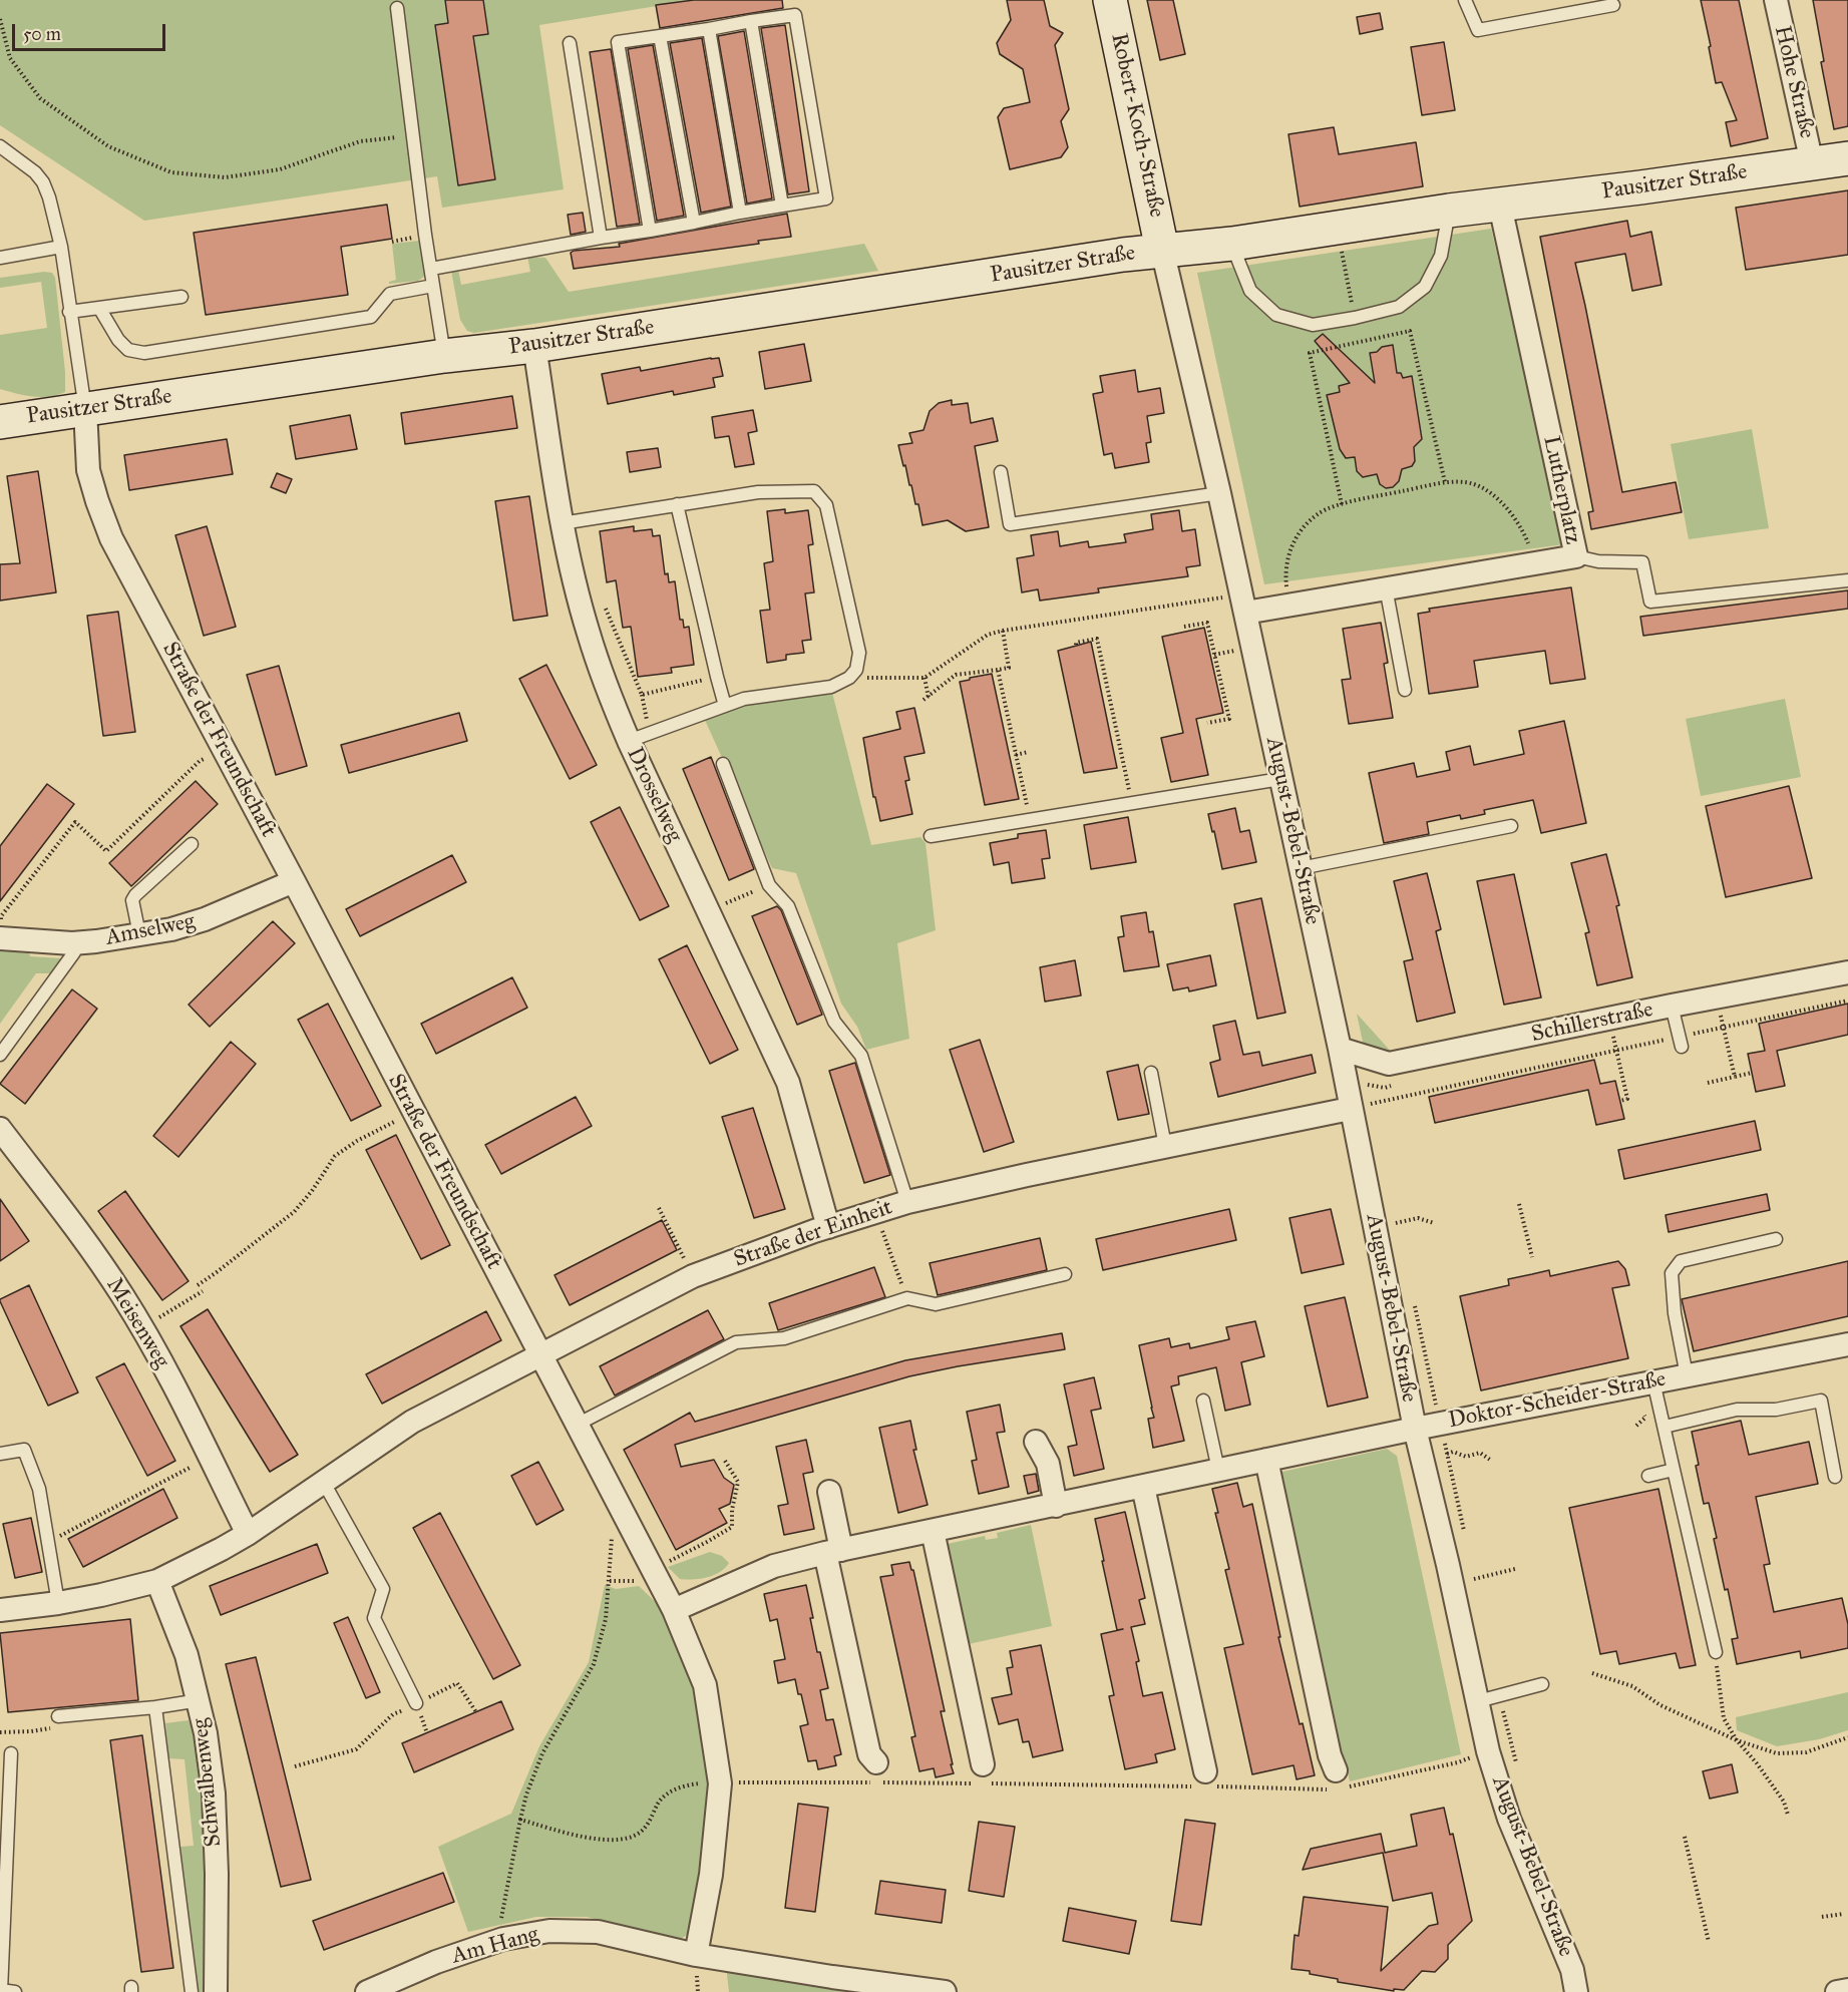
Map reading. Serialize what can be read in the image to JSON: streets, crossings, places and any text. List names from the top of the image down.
{
  "streets": {
    "street": [
      "Hohe Straße",
      "Robert-Koch-Straße",
      "Pausitzer Straße",
      "Lutherplatz",
      "Straße der Freundschaft",
      "Drosselweg",
      "August-Bebel-Straße",
      "Amselweg",
      "Schillerstraße",
      "Straße der Einheit",
      "Meisenweg",
      "Doktor-Scheider-Straße",
      "Schwalbenweg",
      "Am Hang"
    ]
  },
  "crossings": [
    ["Hohe Straße", "Pausitzer Straße"],
    ["Robert-Koch-Straße", "Pausitzer Straße"],
    ["Pausitzer Straße", "Lutherplatz"],
    ["Pausitzer Straße", "Straße der Freundschaft"],
    ["Pausitzer Straße", "Drosselweg"],
    ["Lutherplatz", "August-Bebel-Straße"],
    ["Straße der Freundschaft", "Amselweg"],
    ["Straße der Freundschaft", "Straße der Einheit"],
    ["Straße der Freundschaft", "Doktor-Scheider-Straße"],
    ["Straße der Freundschaft", "Am Hang"],
    ["Drosselweg", "Straße der Einheit"],
    ["August-Bebel-Straße", "Schillerstraße"],
    ["August-Bebel-Straße", "Straße der Einheit"],
    ["August-Bebel-Straße", "Doktor-Scheider-Straße"],
    ["Straße der Einheit", "Meisenweg"],
    ["Straße der Einheit", "Schwalbenweg"]
  ],
  "scale_bar": "50 m"
}
